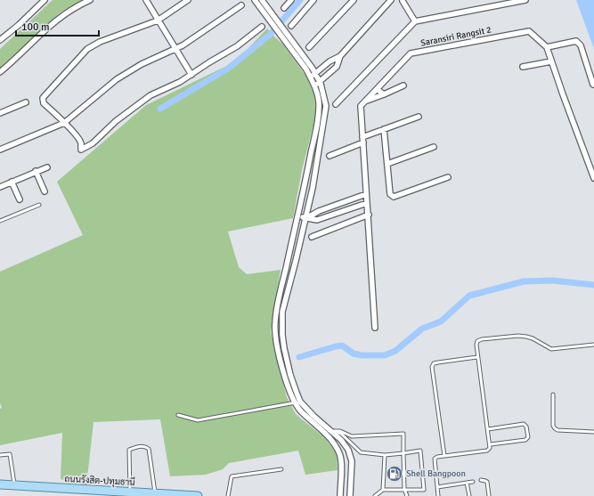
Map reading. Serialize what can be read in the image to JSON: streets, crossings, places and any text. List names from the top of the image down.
{
  "streets": {
    "main road": ["ถนนรังสิต-ปทุมธานี"],
    "street": ["Saransiri Rangsit 2"]
  },
  "places": {
    "fuel station": ["Shell Bangpoon"]
  },
  "scale_bar": "100 m"
}
